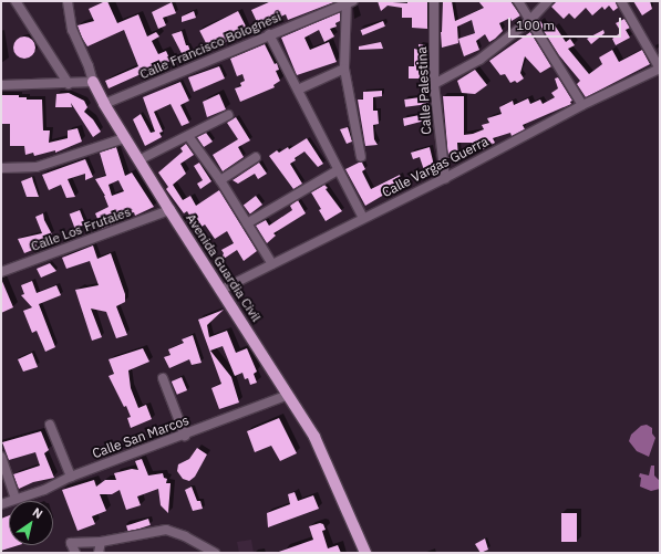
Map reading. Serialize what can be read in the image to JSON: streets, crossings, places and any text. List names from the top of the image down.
{
  "streets": {
    "main road": ["Avenida Guardia Civil"],
    "street": [
      "Calle Francisco Bolognesi",
      "Calle Palestina",
      "Calle Vargas Guerra",
      "Calle Los Frutales",
      "Calle San Marcos"
    ]
  },
  "crossings": [
    ["Calle Francisco Bolognesi", "Avenida Guardia Civil"],
    ["Calle Palestina", "Calle Vargas Guerra"],
    ["Calle Vargas Guerra", "Avenida Guardia Civil"],
    ["Calle Los Frutales", "Avenida Guardia Civil"],
    ["Avenida Guardia Civil", "Calle San Marcos"]
  ],
  "scale_bar": "100 m",
  "north": "top right"
}
